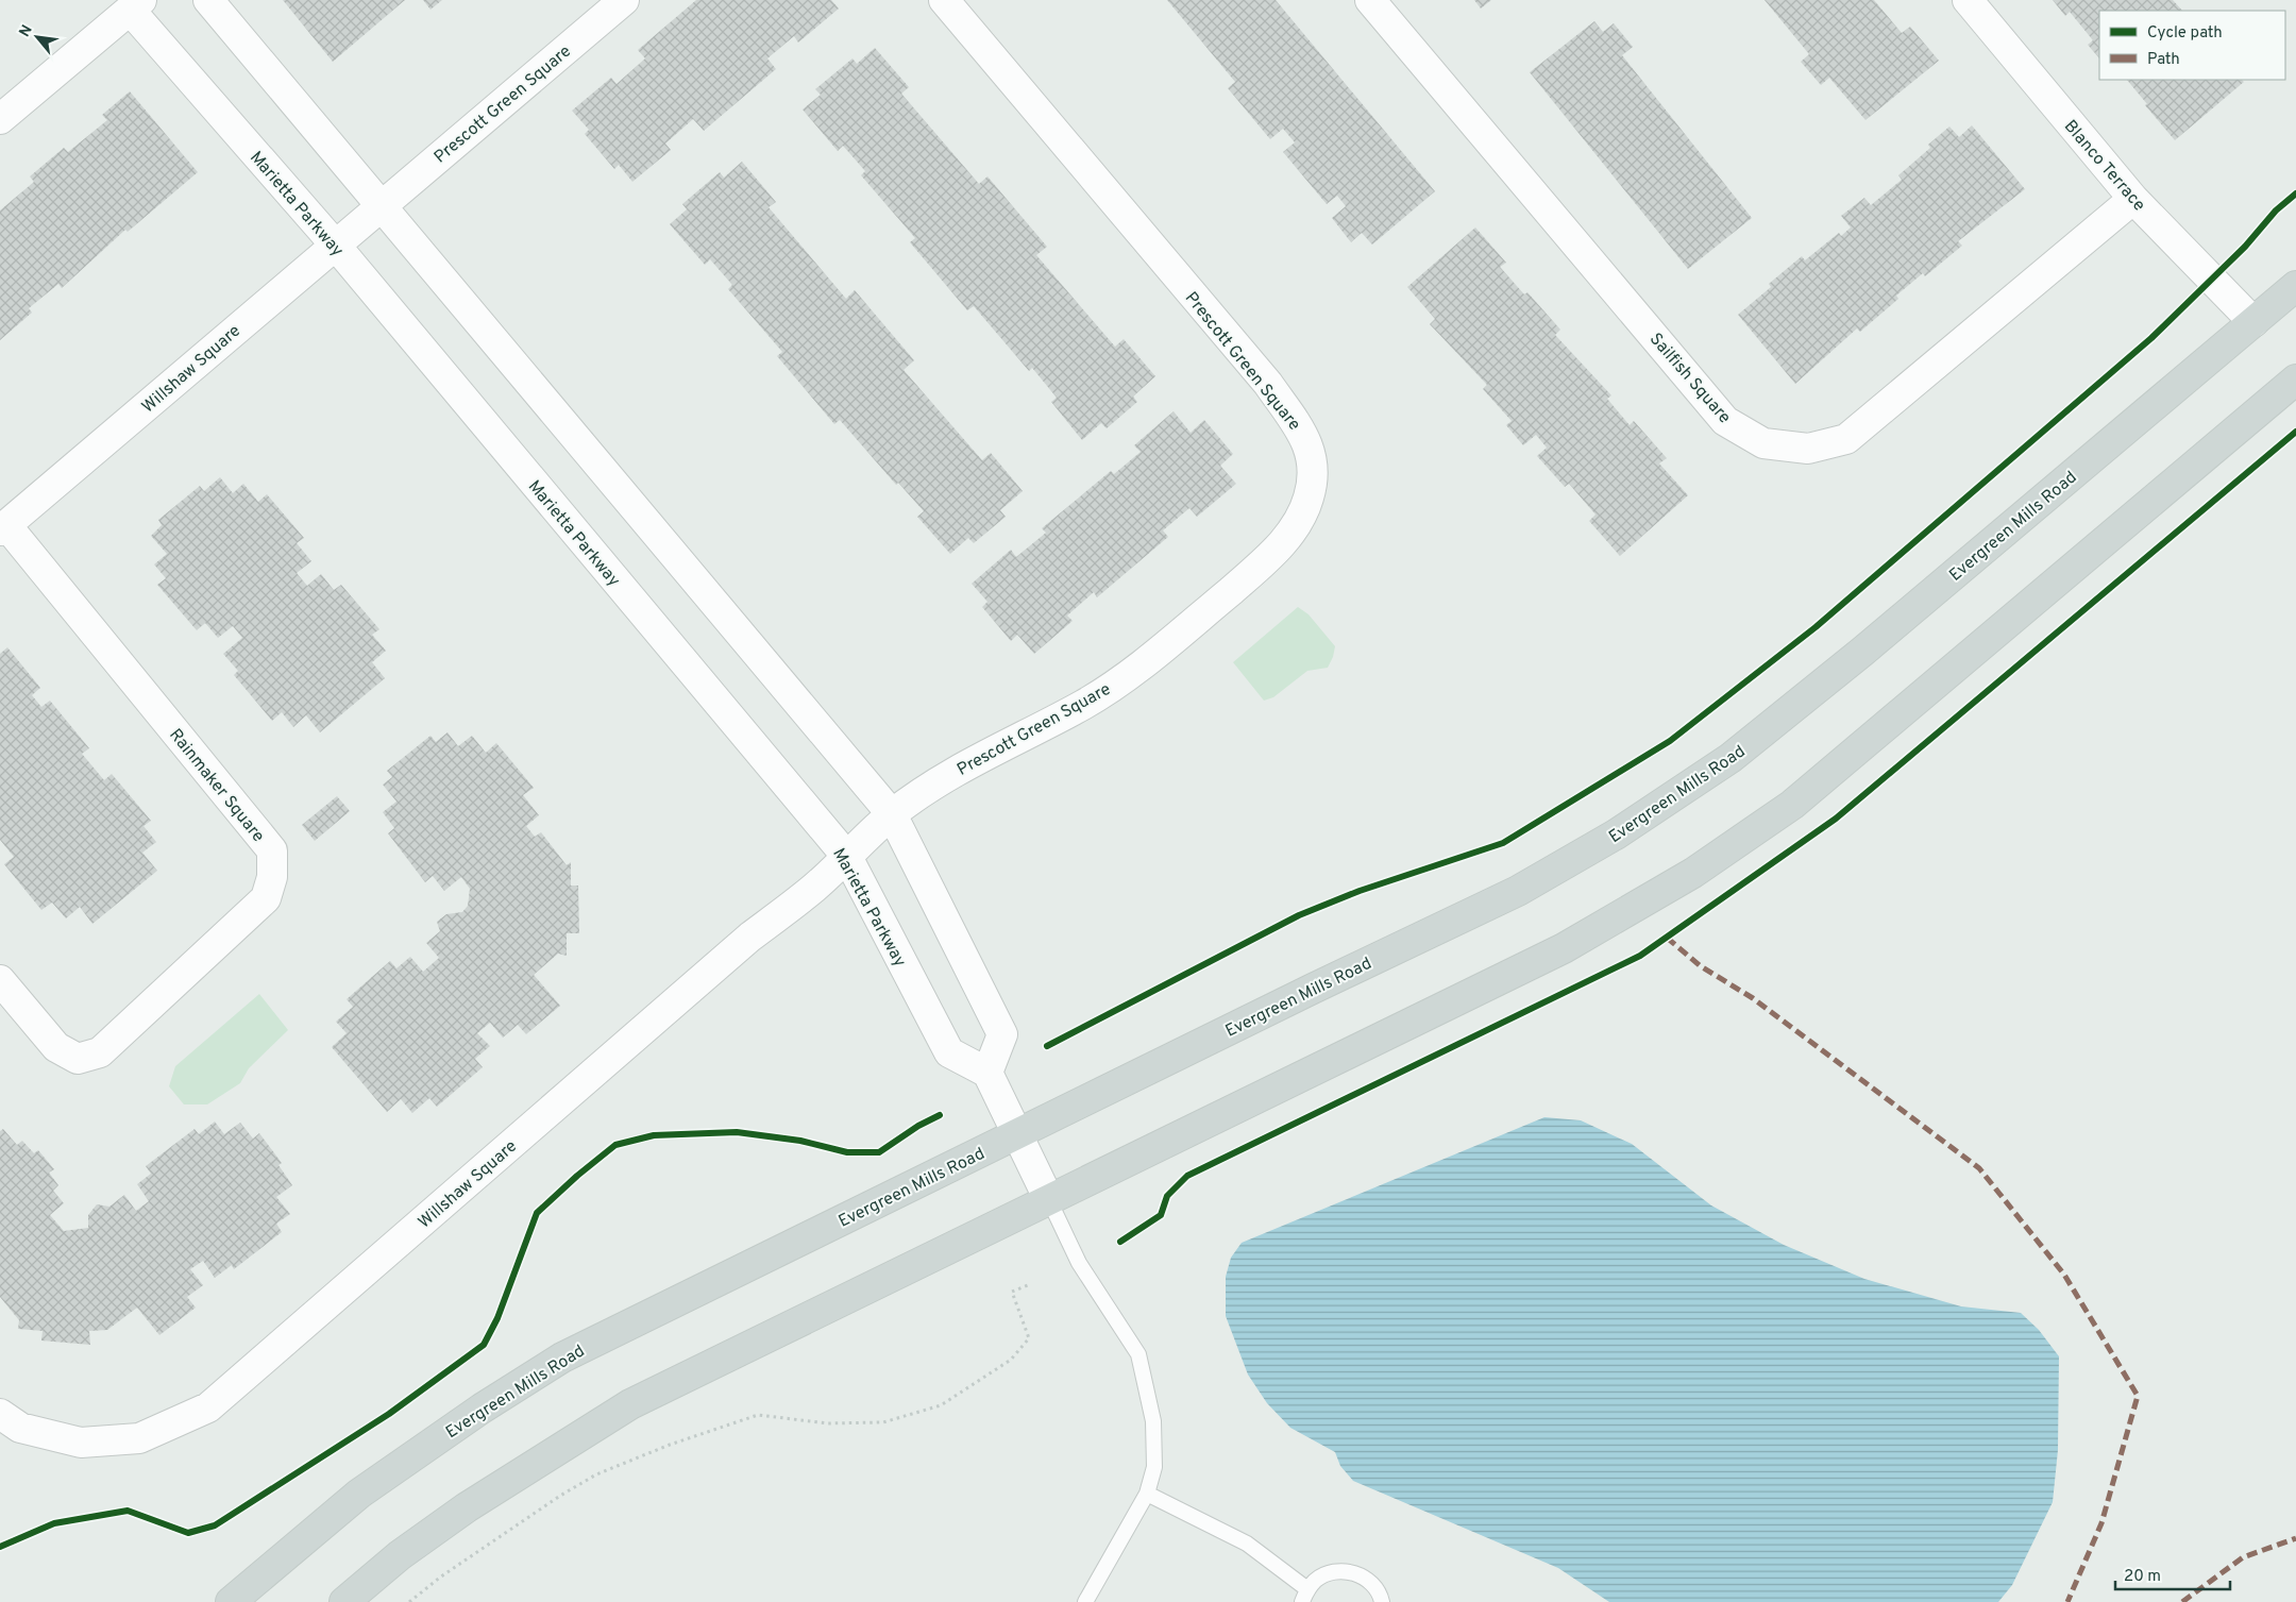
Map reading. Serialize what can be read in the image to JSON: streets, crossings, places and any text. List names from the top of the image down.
{
  "streets": {
    "main road": ["Evergreen Mills Road"],
    "street": [
      "Prescott Green Square",
      "Blanco Terrace",
      "Marietta Parkway",
      "Willshaw Square",
      "Sailfish Square",
      "Rainmaker Square"
    ]
  },
  "crossings": [
    ["Prescott Green Square", "Willshaw Square"],
    ["Blanco Terrace", "Sailfish Square"],
    ["Blanco Terrace", "Evergreen Mills Road"],
    ["Marietta Parkway", "Willshaw Square"],
    ["Willshaw Square", "Rainmaker Square"]
  ],
  "legend": ["Cycle path", "Path"],
  "scale_bar": "20 m",
  "north": "top left"
}
